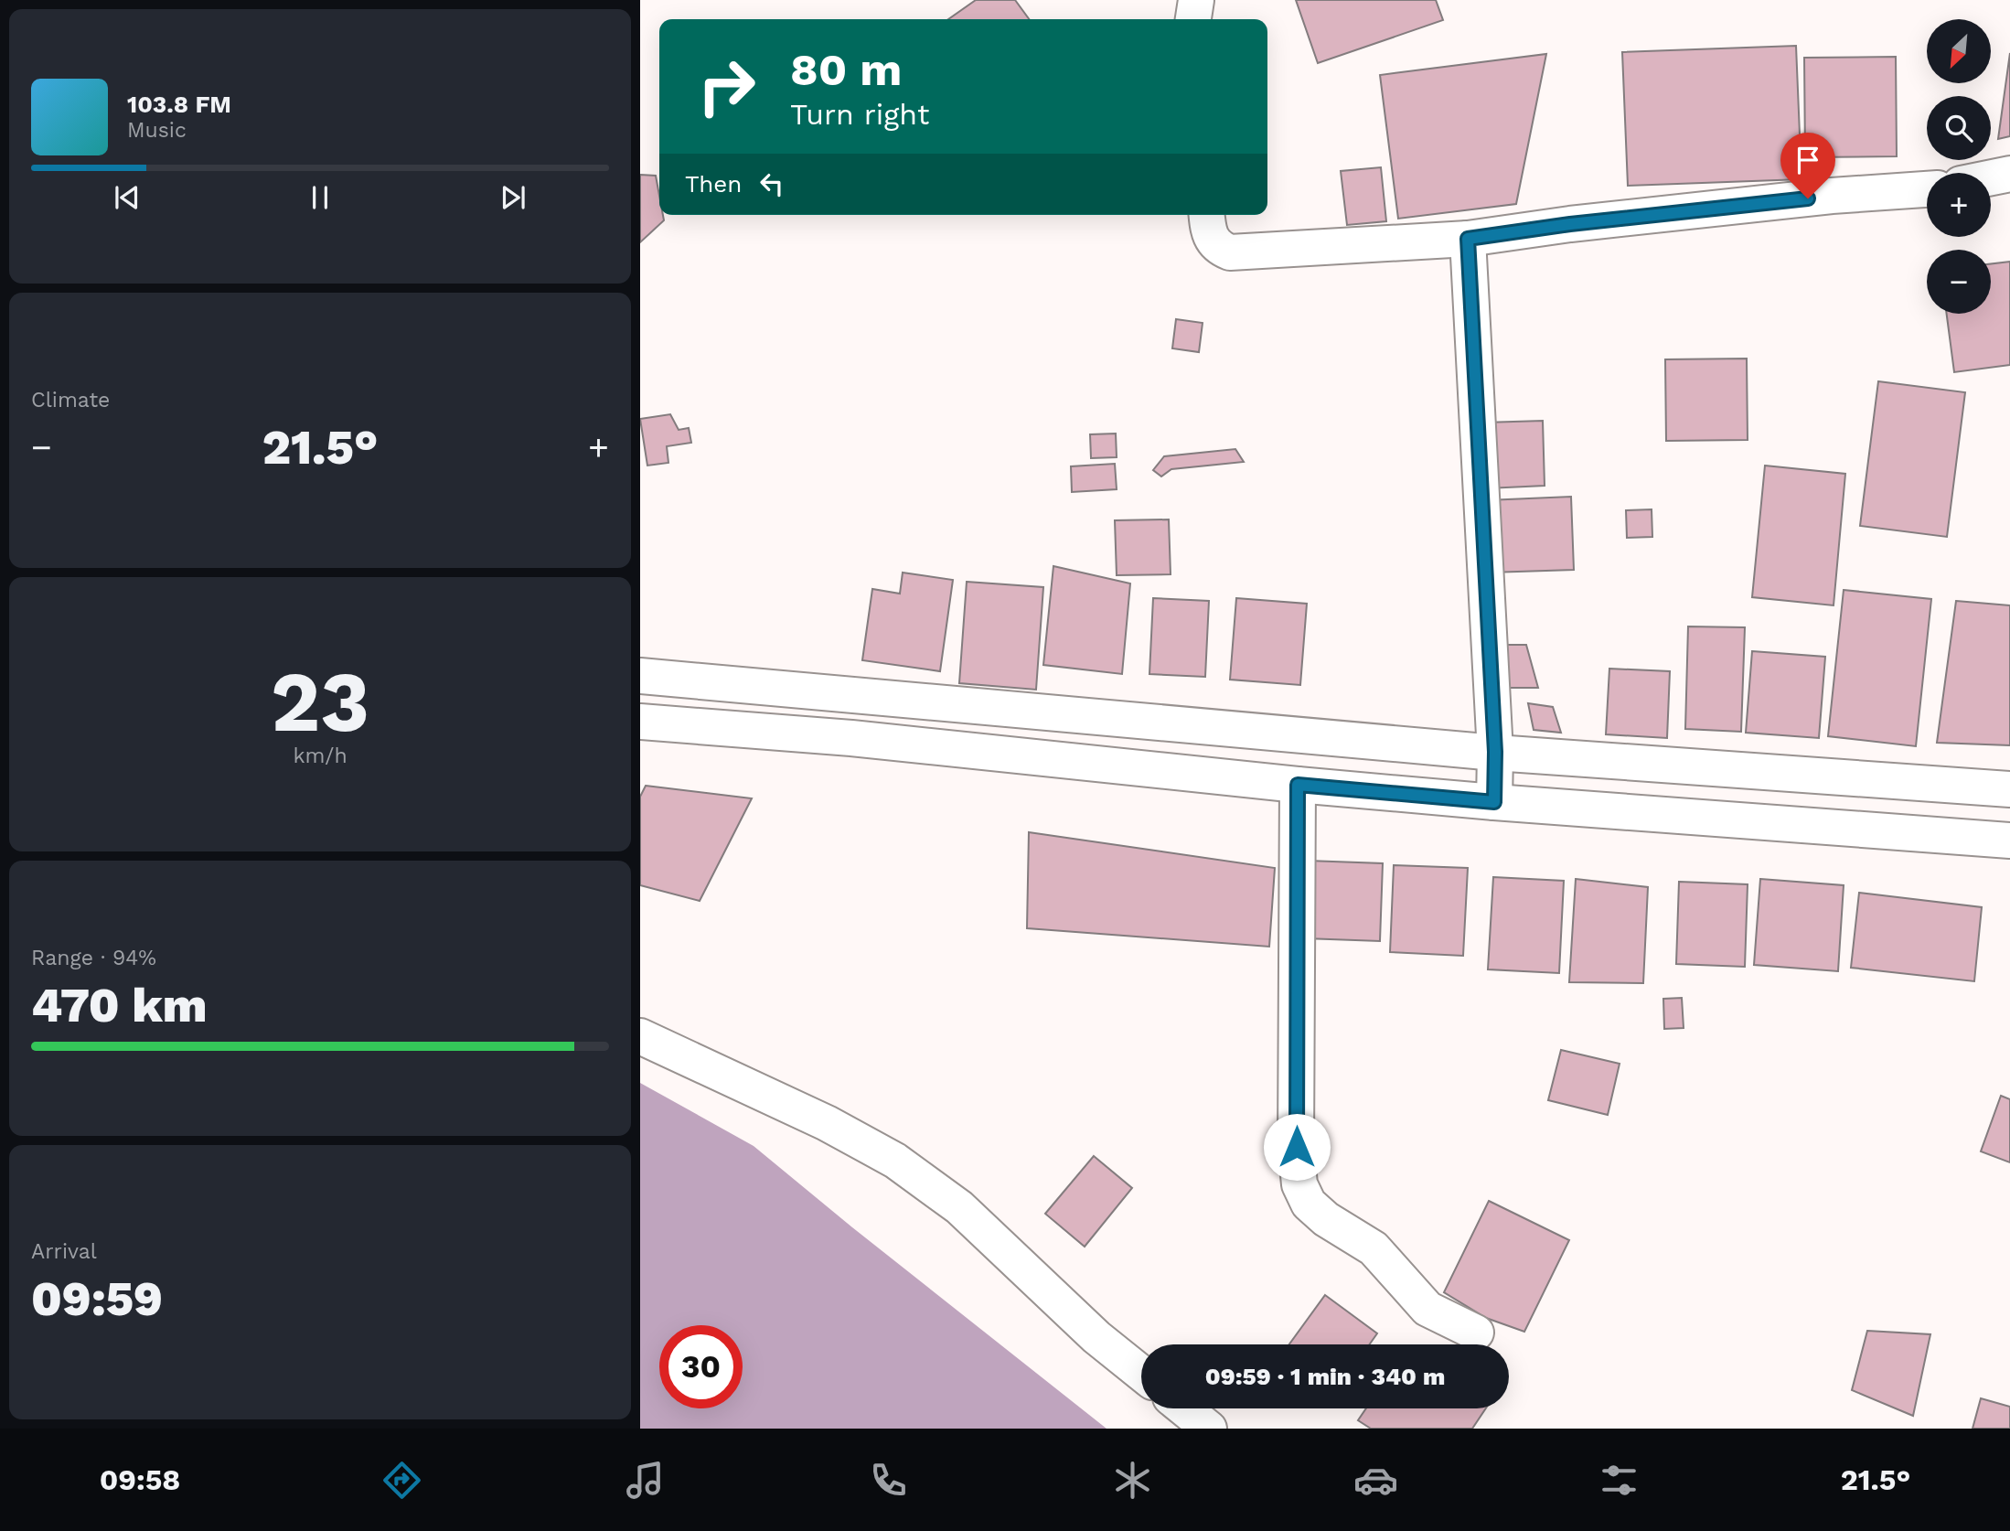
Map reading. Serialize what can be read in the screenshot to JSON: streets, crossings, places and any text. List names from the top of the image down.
{
  "north": "bottom left",
  "page": {
    "map_buttons": ["+", "−"],
    "turn": ["80 m", "Turn right"],
    "song": ["103.8 FM", "Music"],
    "then": "Then",
    "tile": [
      "Climate",
      ["23", "km/h"],
      ["Range · 94%", "470 km"],
      ["Arrival", "09:59"]
    ],
    "heat": ["−", "21.5°", "+"],
    "limit": "30",
    "trip": "09:59 · 1 min · 340 m",
    "tabs": ["09:58", "21.5°"]
  }
}
